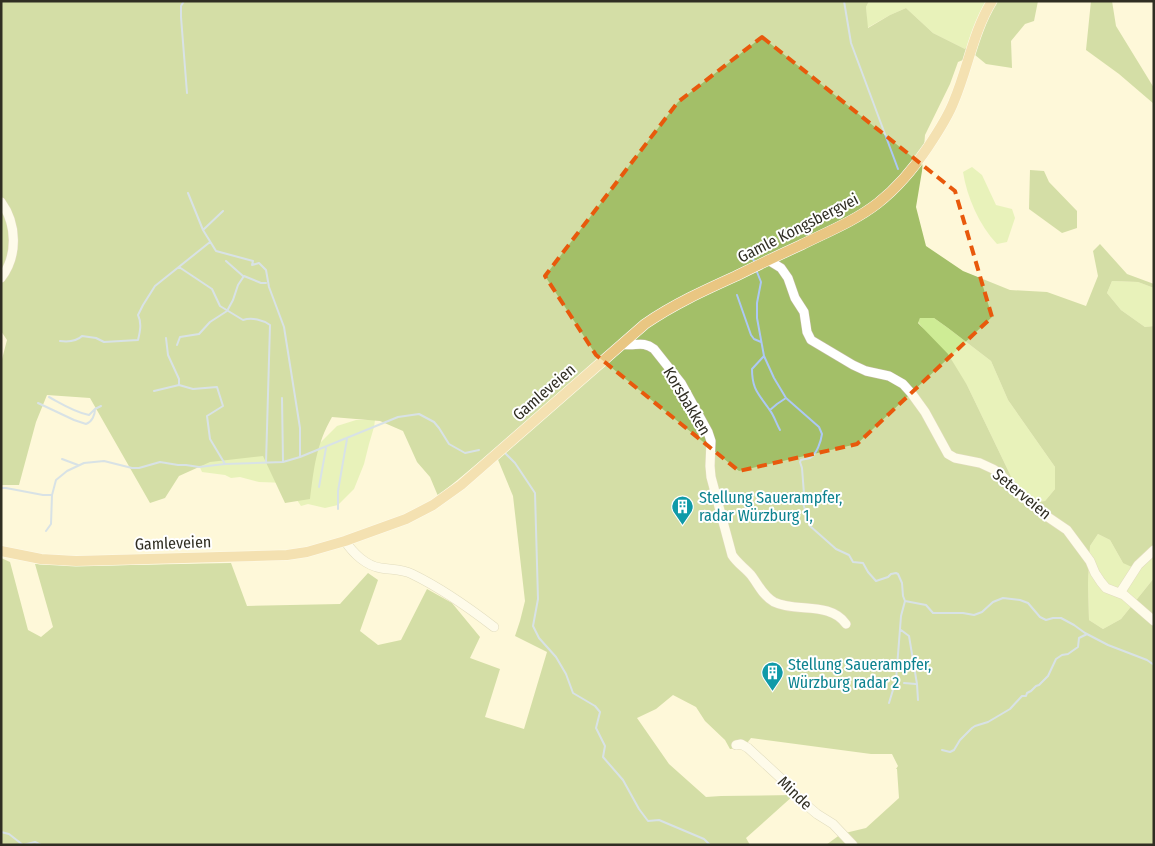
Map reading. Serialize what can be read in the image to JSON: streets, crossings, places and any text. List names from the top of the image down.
{
  "streets": {
    "main road": ["Gamle Kongsbergvei", "Gamleveien"],
    "street": ["Korsbakken", "Seterveien", "Minde"]
  },
  "crossings": [
    ["Gamle Kongsbergvei", "Gamleveien"],
    ["Gamle Kongsbergvei", "Korsbakken"],
    ["Gamle Kongsbergvei", "Seterveien"]
  ],
  "places": {
    "building": ["Stellung Sauerampfer, radar Würzburg 1,", "Stellung Sauerampfer, Würzburg radar 2"]
  }
}
